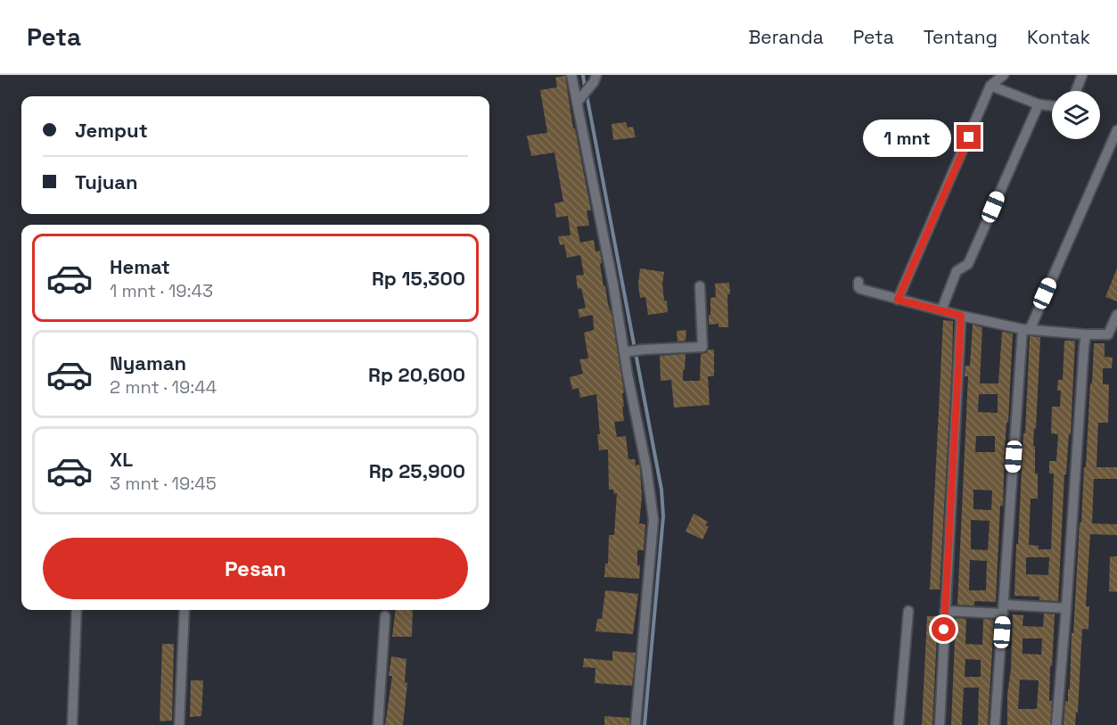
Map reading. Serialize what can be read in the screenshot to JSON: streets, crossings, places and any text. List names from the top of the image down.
{
  "page": {
    "header": "Peta",
    "nav": [
      "Beranda",
      "Peta",
      "Tentang",
      "Kontak"
    ],
    "banner": ["Jemput", "Tujuan"],
    "bubble": "1 mnt",
    "list": [
      {
        "name": "Hemat",
        "note": "1 mnt · 19:43",
        "value": "Rp 15,300"
      },
      {
        "name": "Nyaman",
        "note": "2 mnt · 19:44",
        "value": "Rp 20,600"
      },
      {
        "name": "XL",
        "note": "3 mnt · 19:45",
        "value": "Rp 25,900"
      }
    ],
    "buttons": "Pesan"
  }
}
